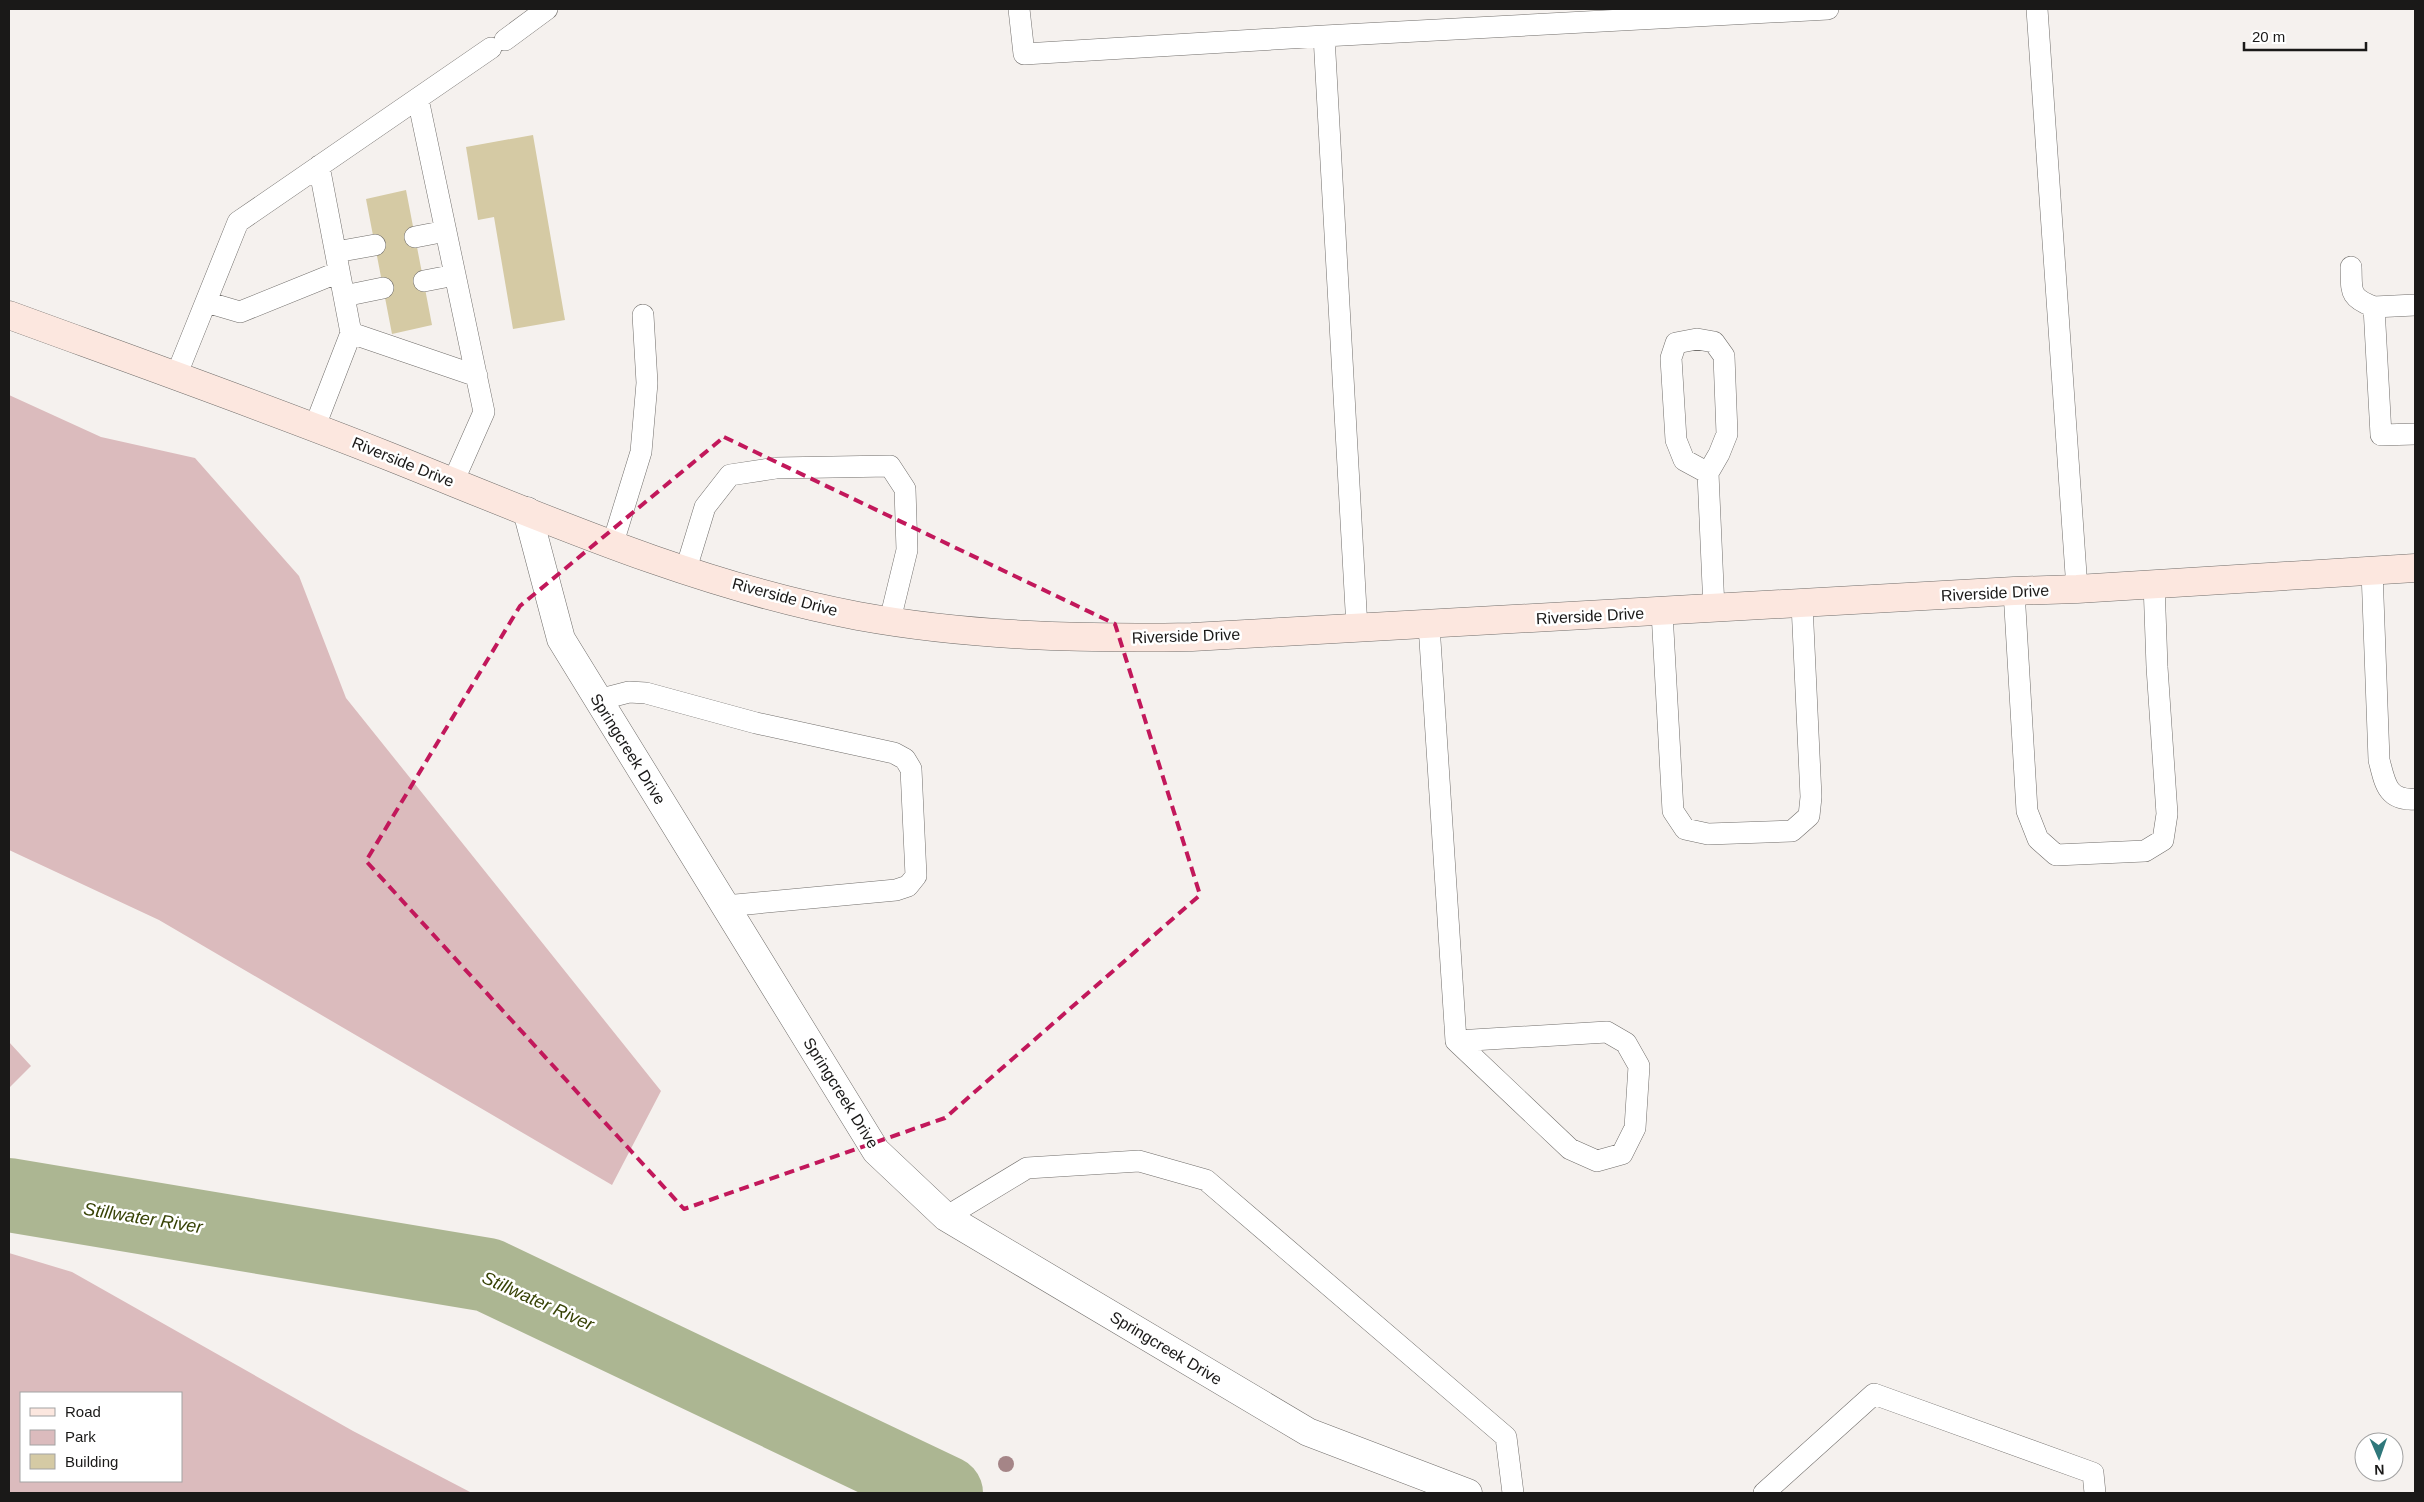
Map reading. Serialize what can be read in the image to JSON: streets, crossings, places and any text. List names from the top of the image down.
{
  "streets": {
    "main road": ["Riverside Drive"],
    "street": ["Springcreek Drive"]
  },
  "crossings": [
    ["Riverside Drive", "Springcreek Drive"]
  ],
  "water": ["Stillwater River"],
  "legend": ["Road", "Park", "Building"],
  "scale_bar": "20 m",
  "north": "bottom"
}
